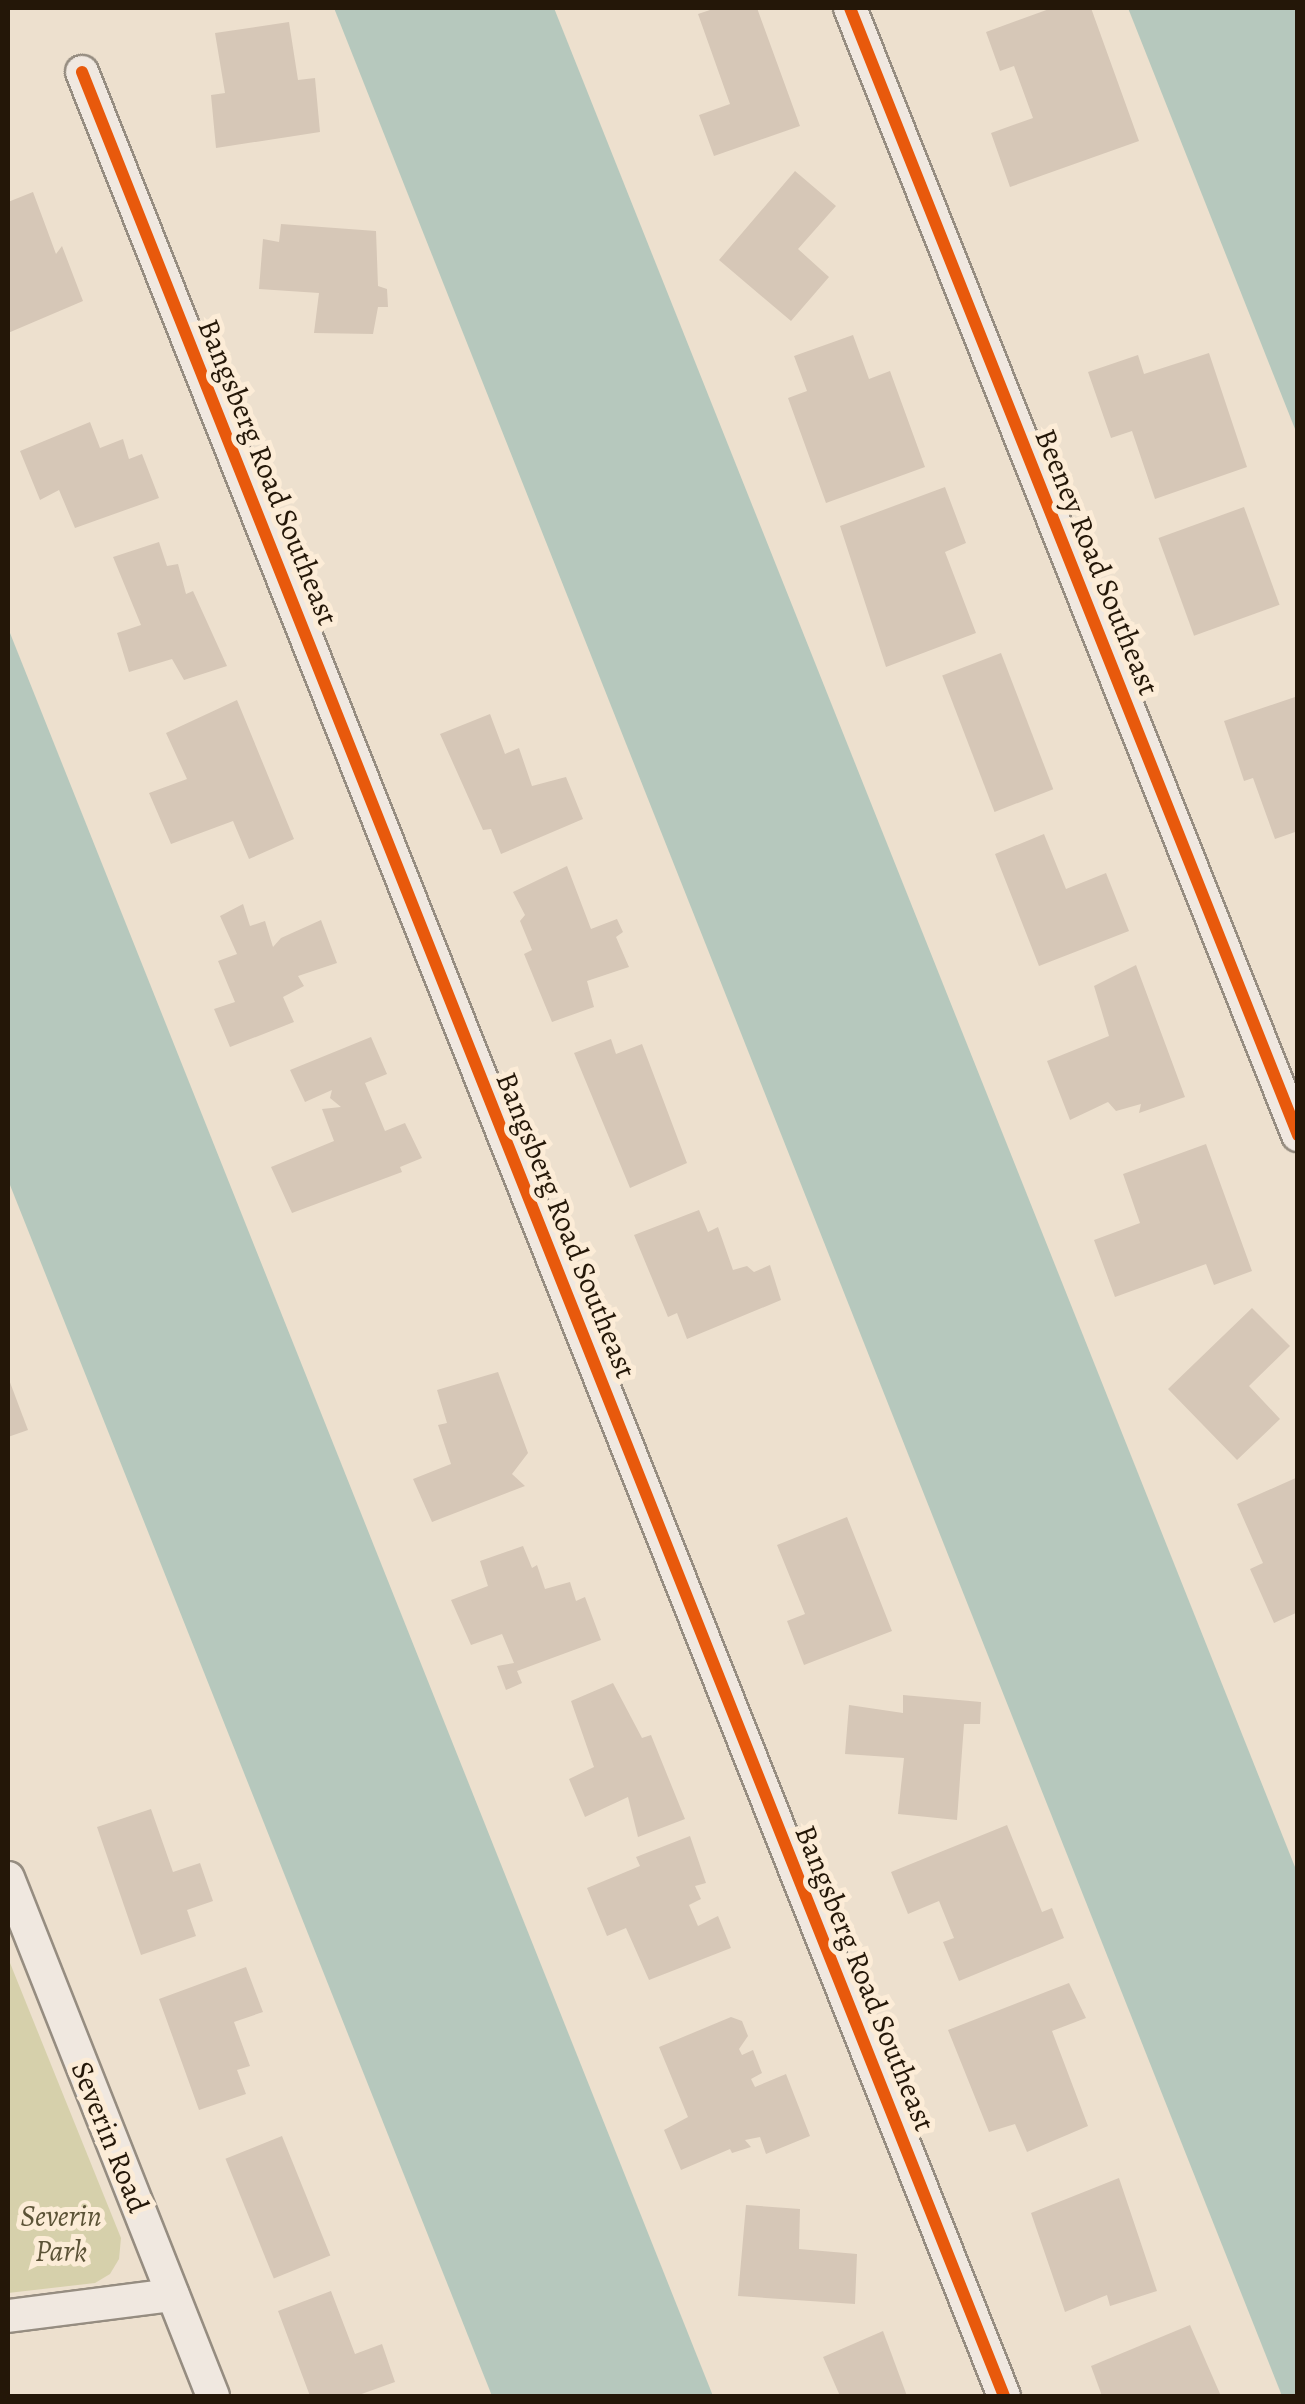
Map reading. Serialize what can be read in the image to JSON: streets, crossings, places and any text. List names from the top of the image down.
{
  "streets": {
    "street": ["Bangsberg Road Southeast", "Beeney Road Southeast", "Severin Road"]
  },
  "parks": ["Severin Park"]
}
